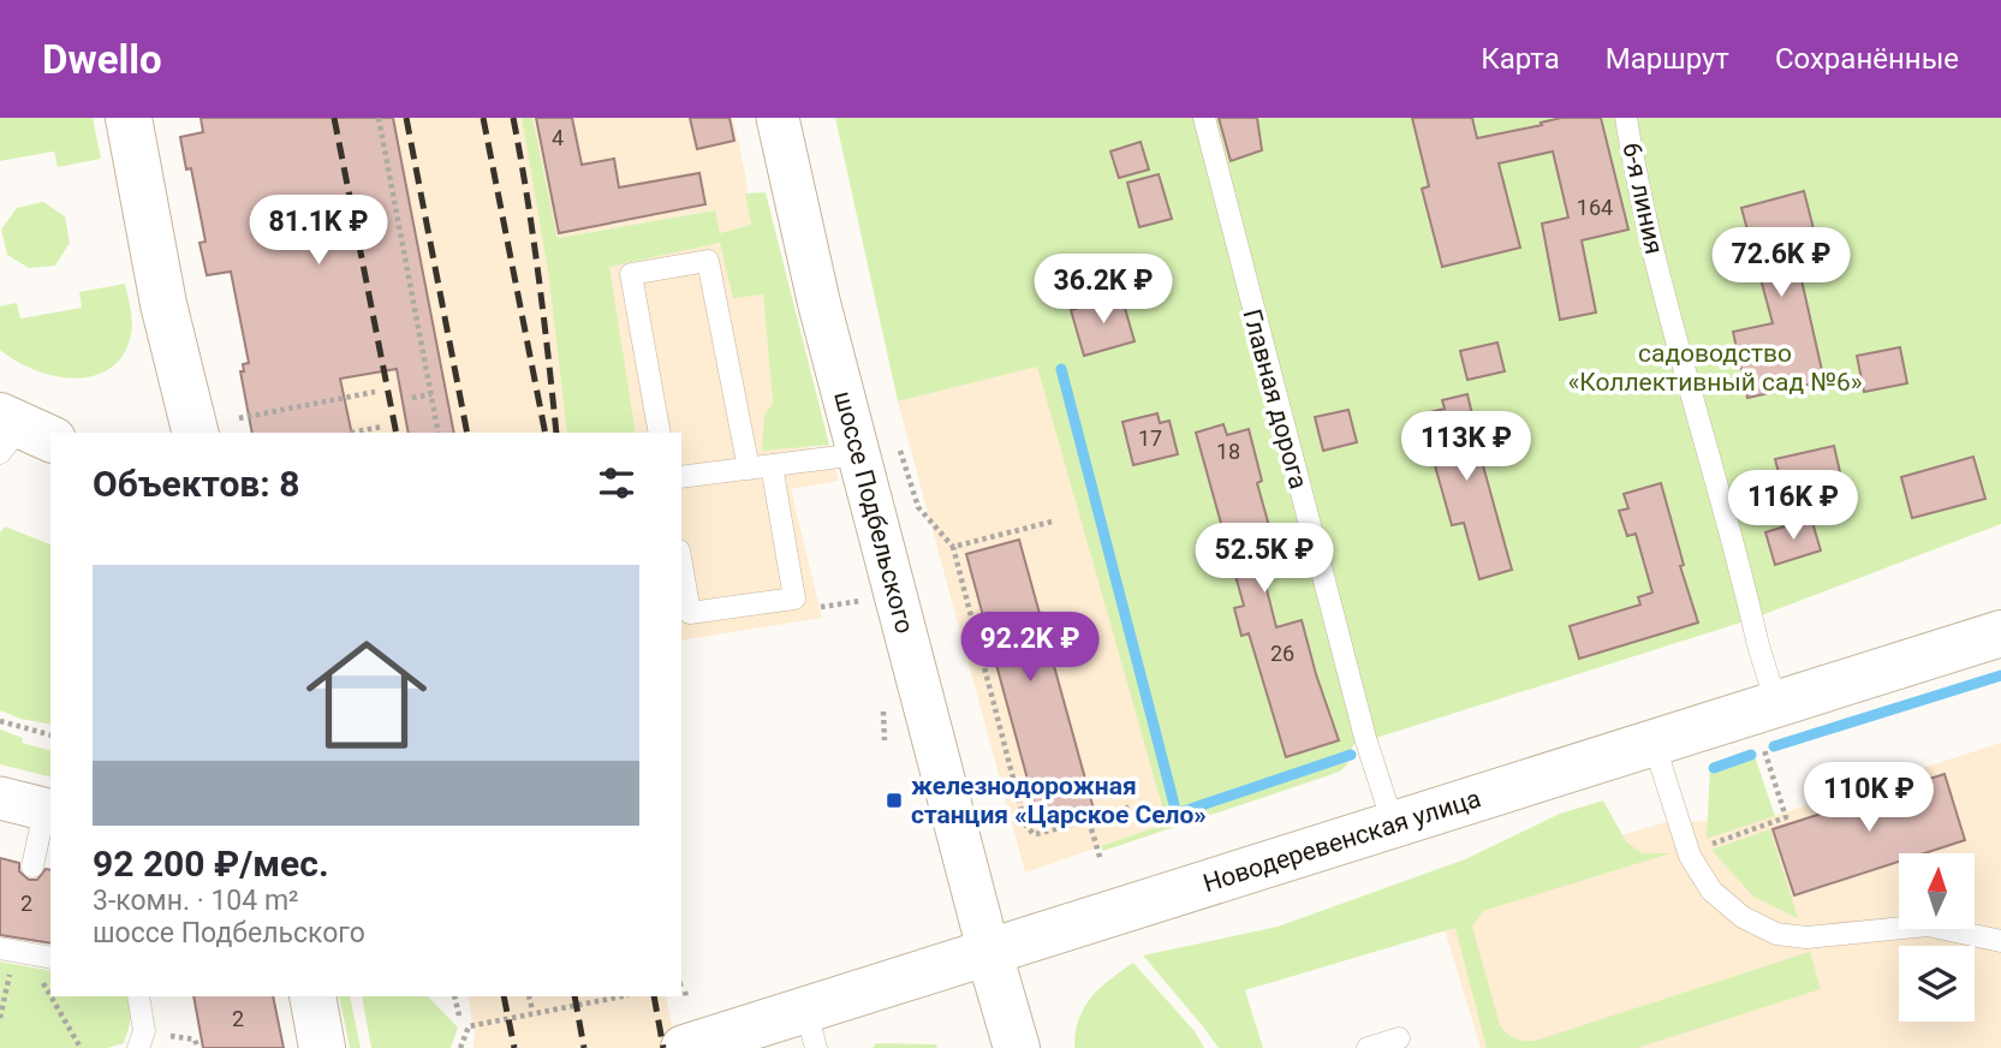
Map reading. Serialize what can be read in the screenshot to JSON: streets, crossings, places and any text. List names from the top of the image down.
{
  "streets": {
    "main road": ["Новодеревенская улица"],
    "street": ["шоссе Подбельского"],
    "lane": ["6-я линия", "Главная дорога"]
  },
  "crossings": [
    ["6-я линия", "Новодеревенская улица"],
    ["Главная дорога", "Новодеревенская улица"],
    ["шоссе Подбельского", "Новодеревенская улица"]
  ],
  "parks": ["садоводство «Коллективный сад №6»"],
  "places": {
    "transit": ["железнодорожная станция «Царское Село»"]
  },
  "house_numbers": [
    "4",
    "164",
    "17",
    "18",
    "26",
    "2",
    "2"
  ],
  "north": "top",
  "page": {
    "header": "Dwello",
    "nav": ["Карта", "Маршрут", "Сохранённые"],
    "price": [
      "81.1K ₽",
      "72.6K ₽",
      "36.2K ₽",
      "113K ₽",
      "116K ₽",
      "52.5K ₽",
      "92.2K ₽",
      "110K ₽"
    ],
    "heading": "Объектов: 8",
    "list": [
      {
        "name": "92 200 ₽/мес.",
        "note": "3-комн. · 104 m² · шоссе Подбельского"
      }
    ]
  }
}
